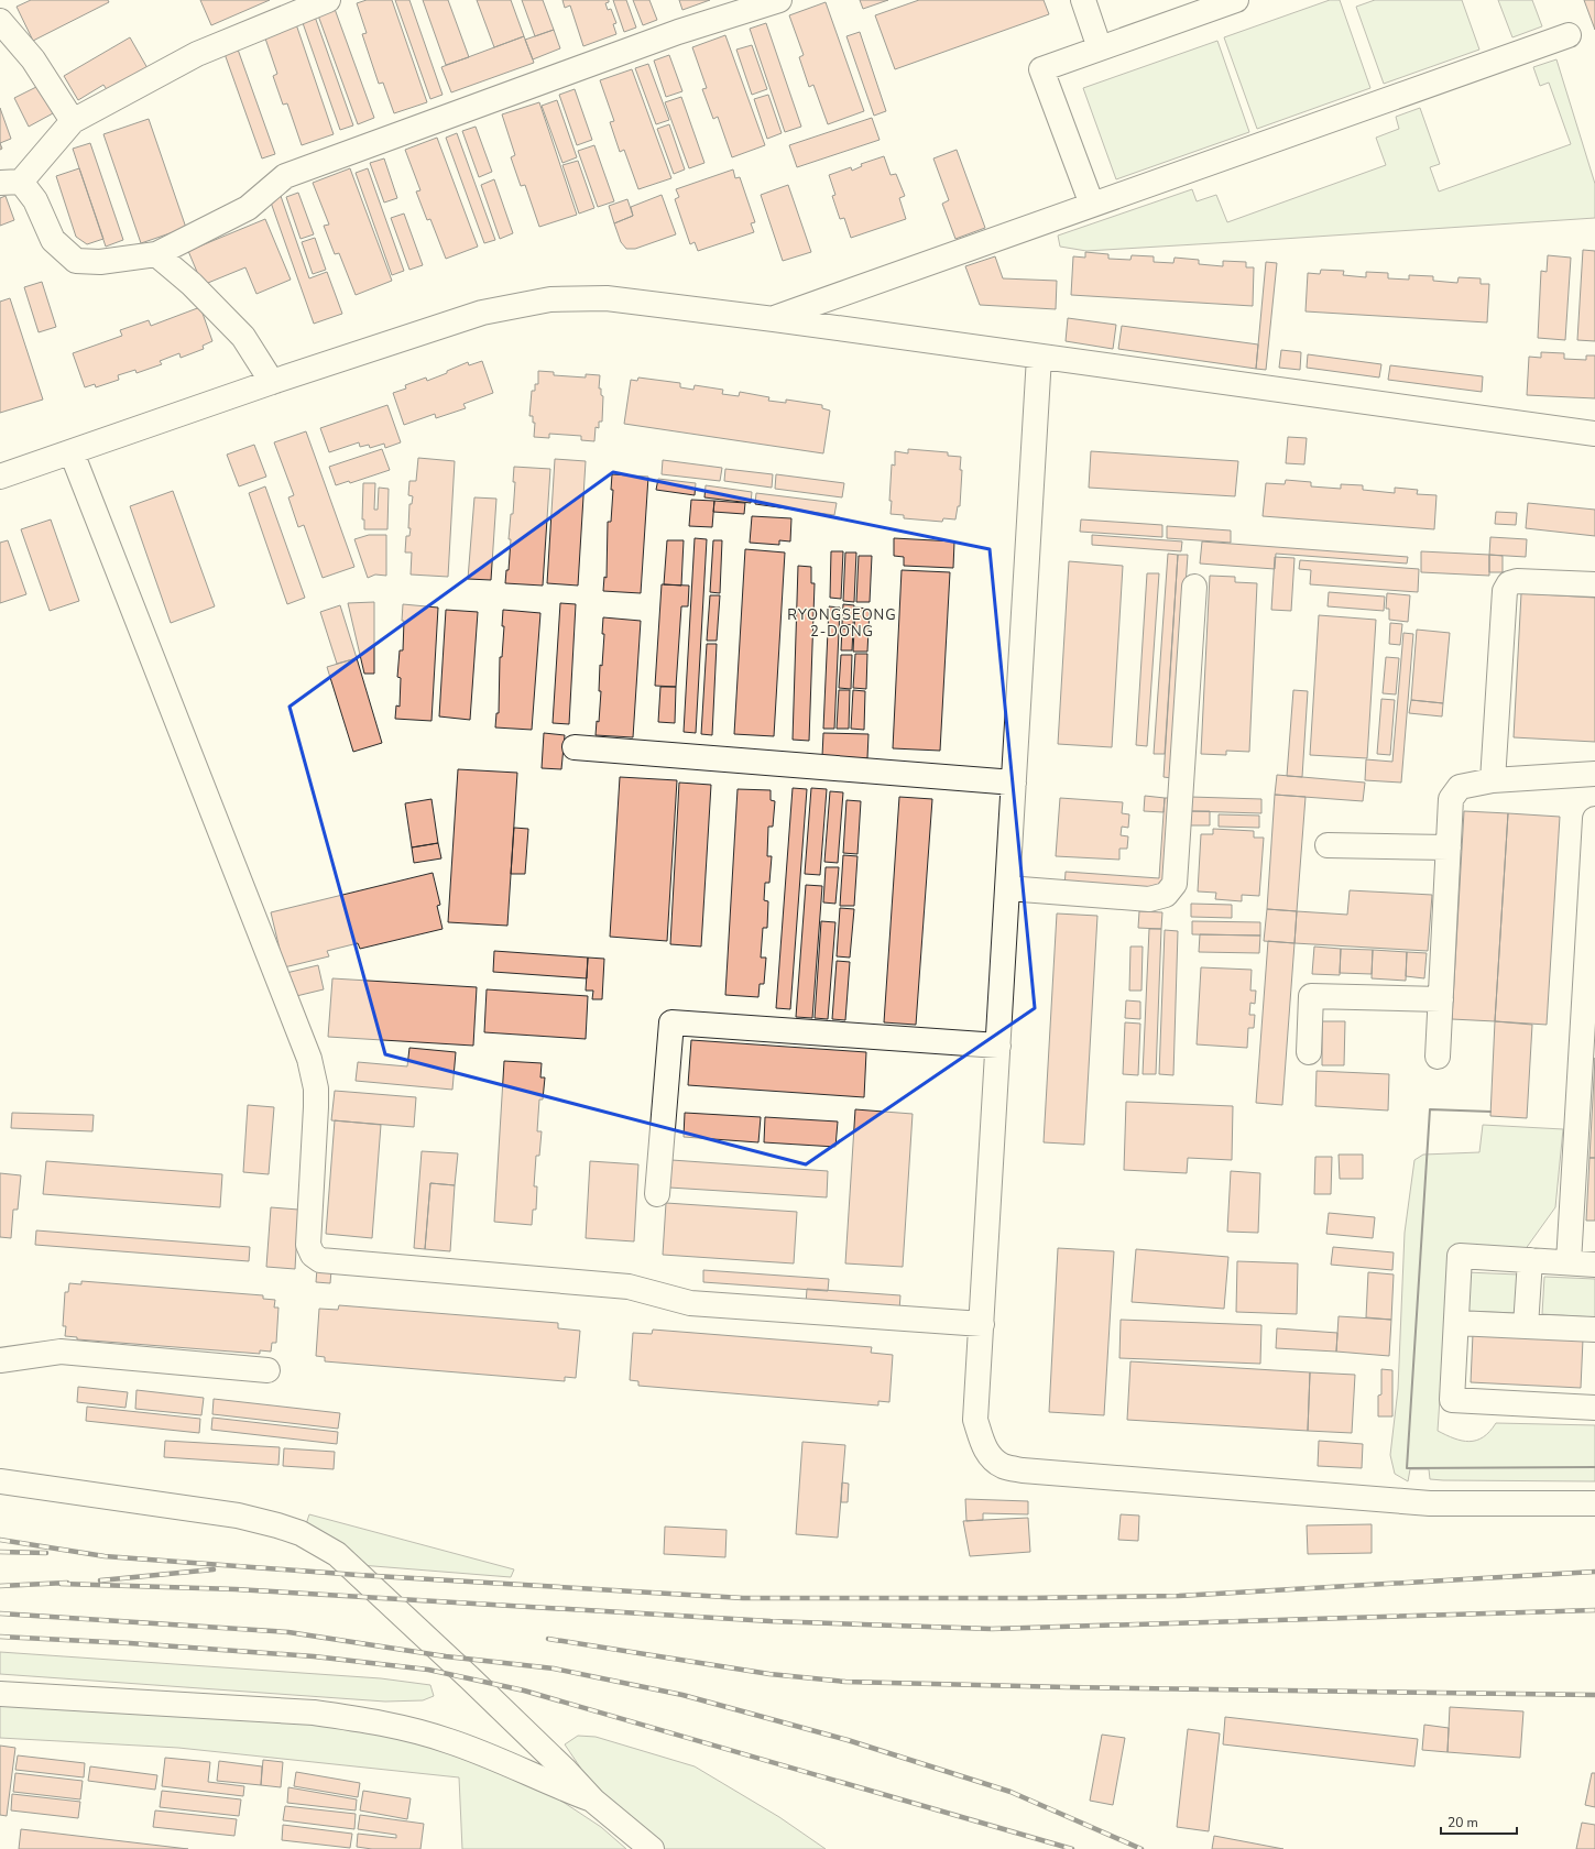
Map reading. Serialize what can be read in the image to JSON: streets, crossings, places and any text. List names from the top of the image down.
{
  "districts": ["RYONGSEONG 2-DONG"],
  "scale_bar": "20 m"
}
